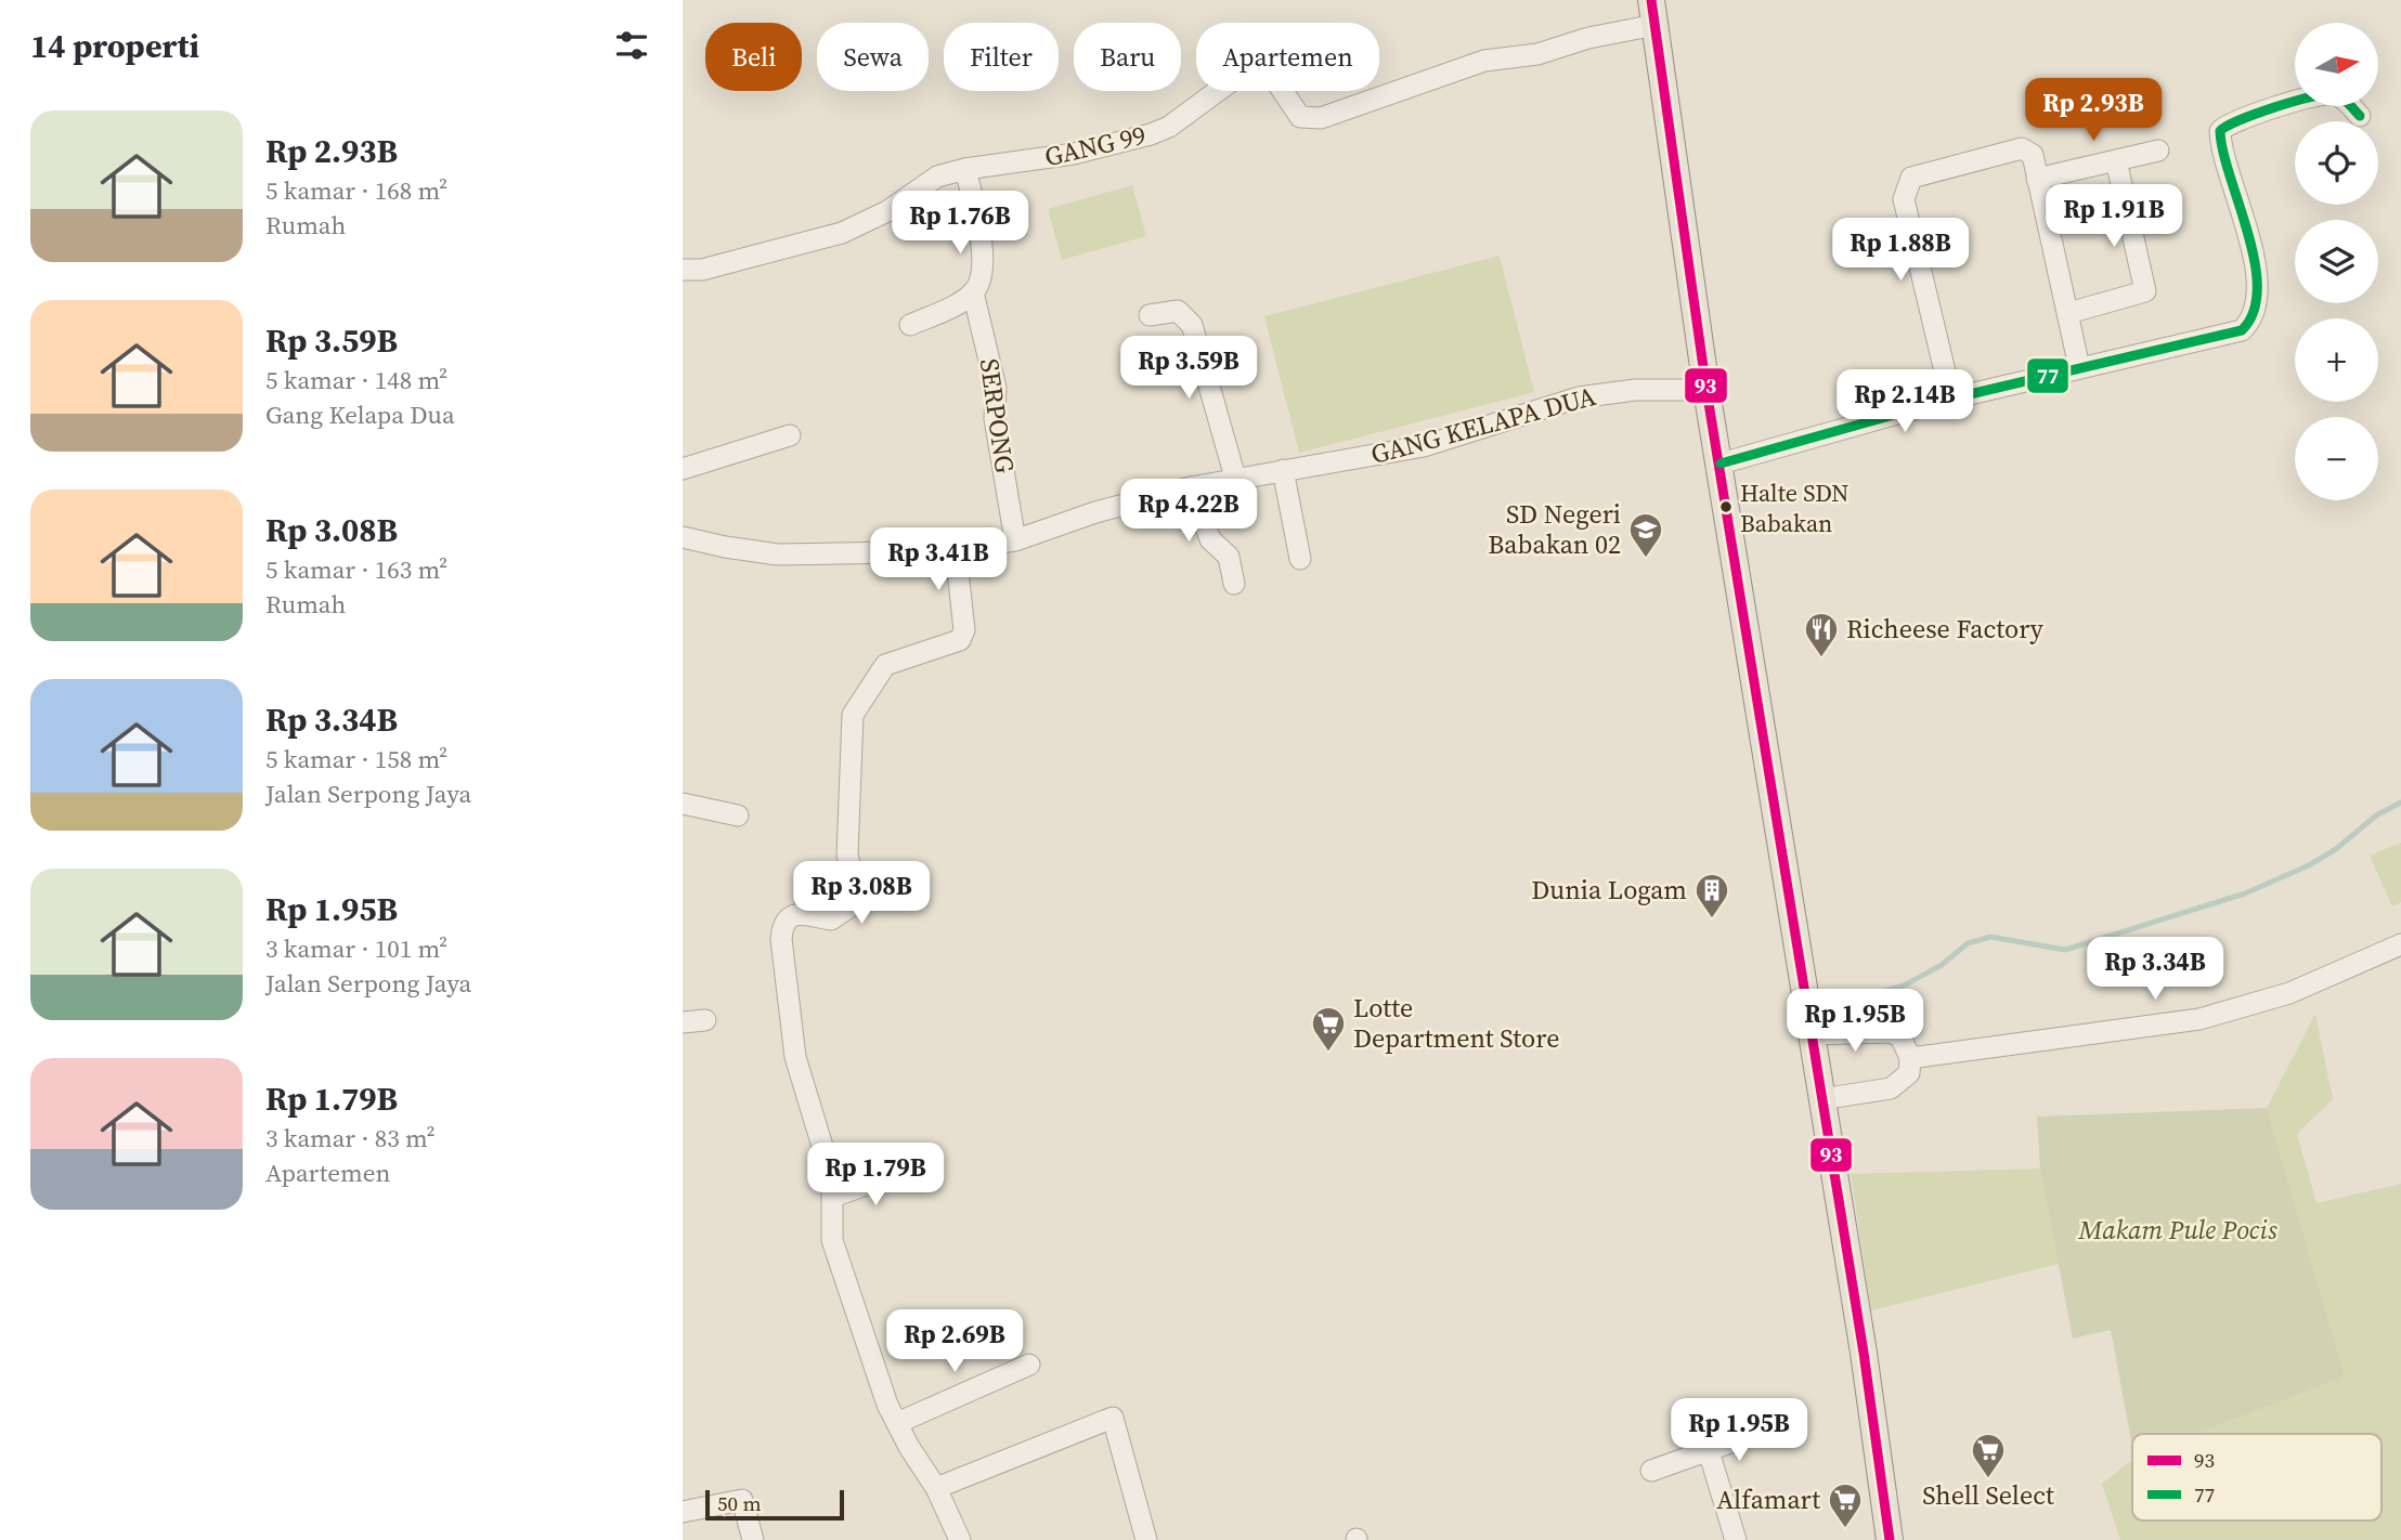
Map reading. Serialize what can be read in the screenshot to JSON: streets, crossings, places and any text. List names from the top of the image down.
{
  "streets": {
    "street": ["GANG 99", "SERPONG", "GANG KELAPA DUA"]
  },
  "crossings": [
    ["SERPONG", "GANG KELAPA DUA"]
  ],
  "parks": ["Makam Pule Pocis"],
  "places": {
    "other": ["Halte SDN Babakan"],
    "school or university": ["SD Negeri Babakan 02"],
    "restaurant": ["Richeese Factory"],
    "building": ["Dunia Logam"],
    "supermarket": ["Lotte Department Store", "Shell Select", "Alfamart"]
  },
  "lines": ["transit line 93", "transit line 77"],
  "legend": ["93", "77"],
  "scale_bar": "50 m",
  "north": "right",
  "page": {
    "heading": "14 properti",
    "map_buttons": ["+", "−"],
    "chip": [
      "Beli",
      "Sewa",
      "Filter",
      "Baru",
      "Apartemen"
    ],
    "price": [
      "Rp 2.93B",
      "Rp 1.91B",
      "Rp 1.76B",
      "Rp 1.88B",
      "Rp 3.59B",
      "Rp 2.14B",
      "Rp 4.22B",
      "Rp 3.41B",
      "Rp 3.08B",
      "Rp 3.34B",
      "Rp 1.95B",
      "Rp 1.79B",
      "Rp 2.69B",
      "Rp 1.95B"
    ],
    "list": [
      {
        "name": "Rp 2.93B",
        "note": "5 kamar · 168 m² · Rumah"
      },
      {
        "name": "Rp 3.59B",
        "note": "5 kamar · 148 m² · Gang Kelapa Dua"
      },
      {
        "name": "Rp 3.08B",
        "note": "5 kamar · 163 m² · Rumah"
      },
      {
        "name": "Rp 3.34B",
        "note": "5 kamar · 158 m² · Jalan Serpong Jaya"
      },
      {
        "name": "Rp 1.95B",
        "note": "3 kamar · 101 m² · Jalan Serpong Jaya"
      },
      {
        "name": "Rp 1.79B",
        "note": "3 kamar · 83 m² · Apartemen"
      }
    ],
    "scale": "50 m"
  }
}
